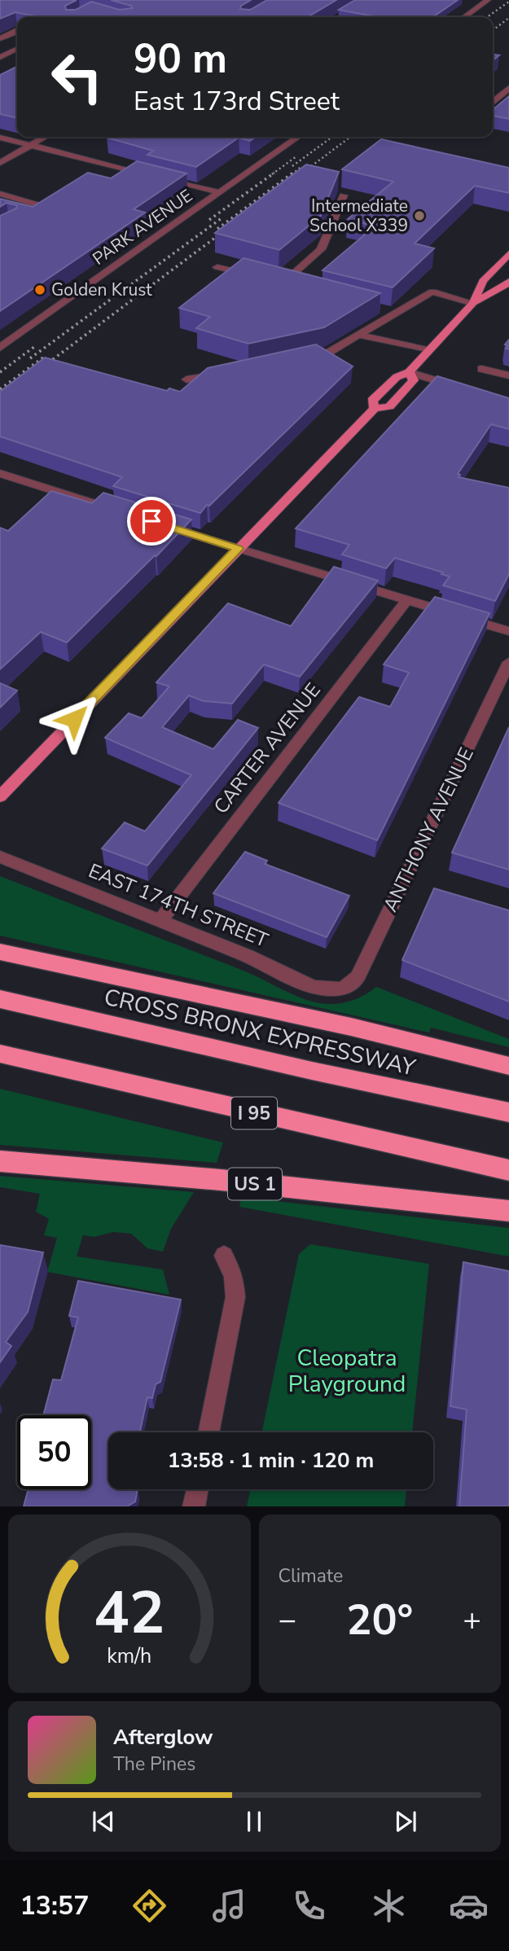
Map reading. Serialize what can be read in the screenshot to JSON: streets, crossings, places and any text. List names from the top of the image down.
{
  "streets": {
    "highway": ["CROSS BRONX EXPRESSWAY", "I 95", "US 1"],
    "street": [
      "PARK AVENUE",
      "CARTER AVENUE",
      "ANTHONY AVENUE",
      "EAST 174TH STREET"
    ]
  },
  "crossings": [
    ["CARTER AVENUE", "EAST 174TH STREET"],
    ["ANTHONY AVENUE", "EAST 174TH STREET"]
  ],
  "parks": ["Cleopatra Playground"],
  "places": ["Intermediate School X339", "Golden Krust"],
  "page": {
    "turn": ["90 m", "East 173rd Street"],
    "limit": "50",
    "trip": "13:58 · 1 min · 120 m",
    "tile": "Climate",
    "heat": ["−", "20°", "+"],
    "song": ["Afterglow", "The Pines"],
    "tabs": "13:57",
    "gauge": ["42", "km/h"]
  }
}
